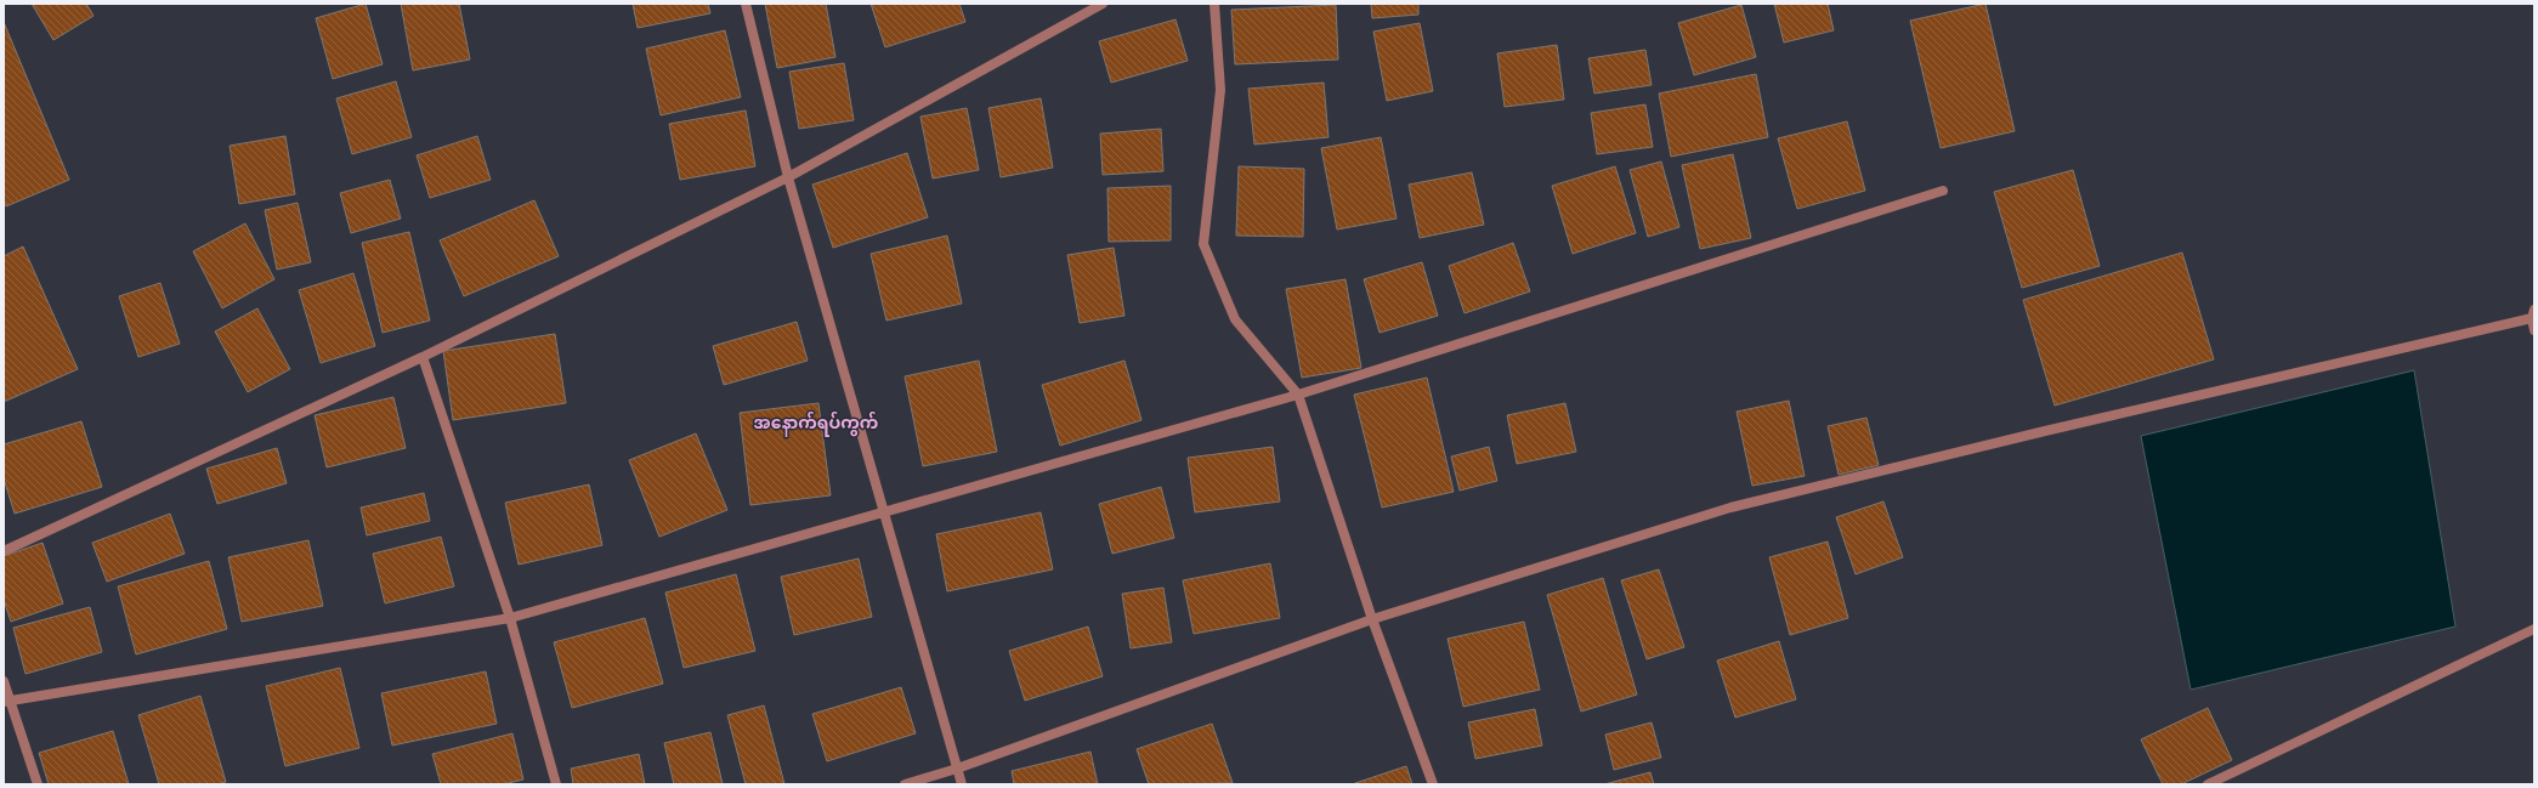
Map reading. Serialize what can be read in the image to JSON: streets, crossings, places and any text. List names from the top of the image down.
{
  "districts": ["အနောက်ရပ်ကွက်"]
}
